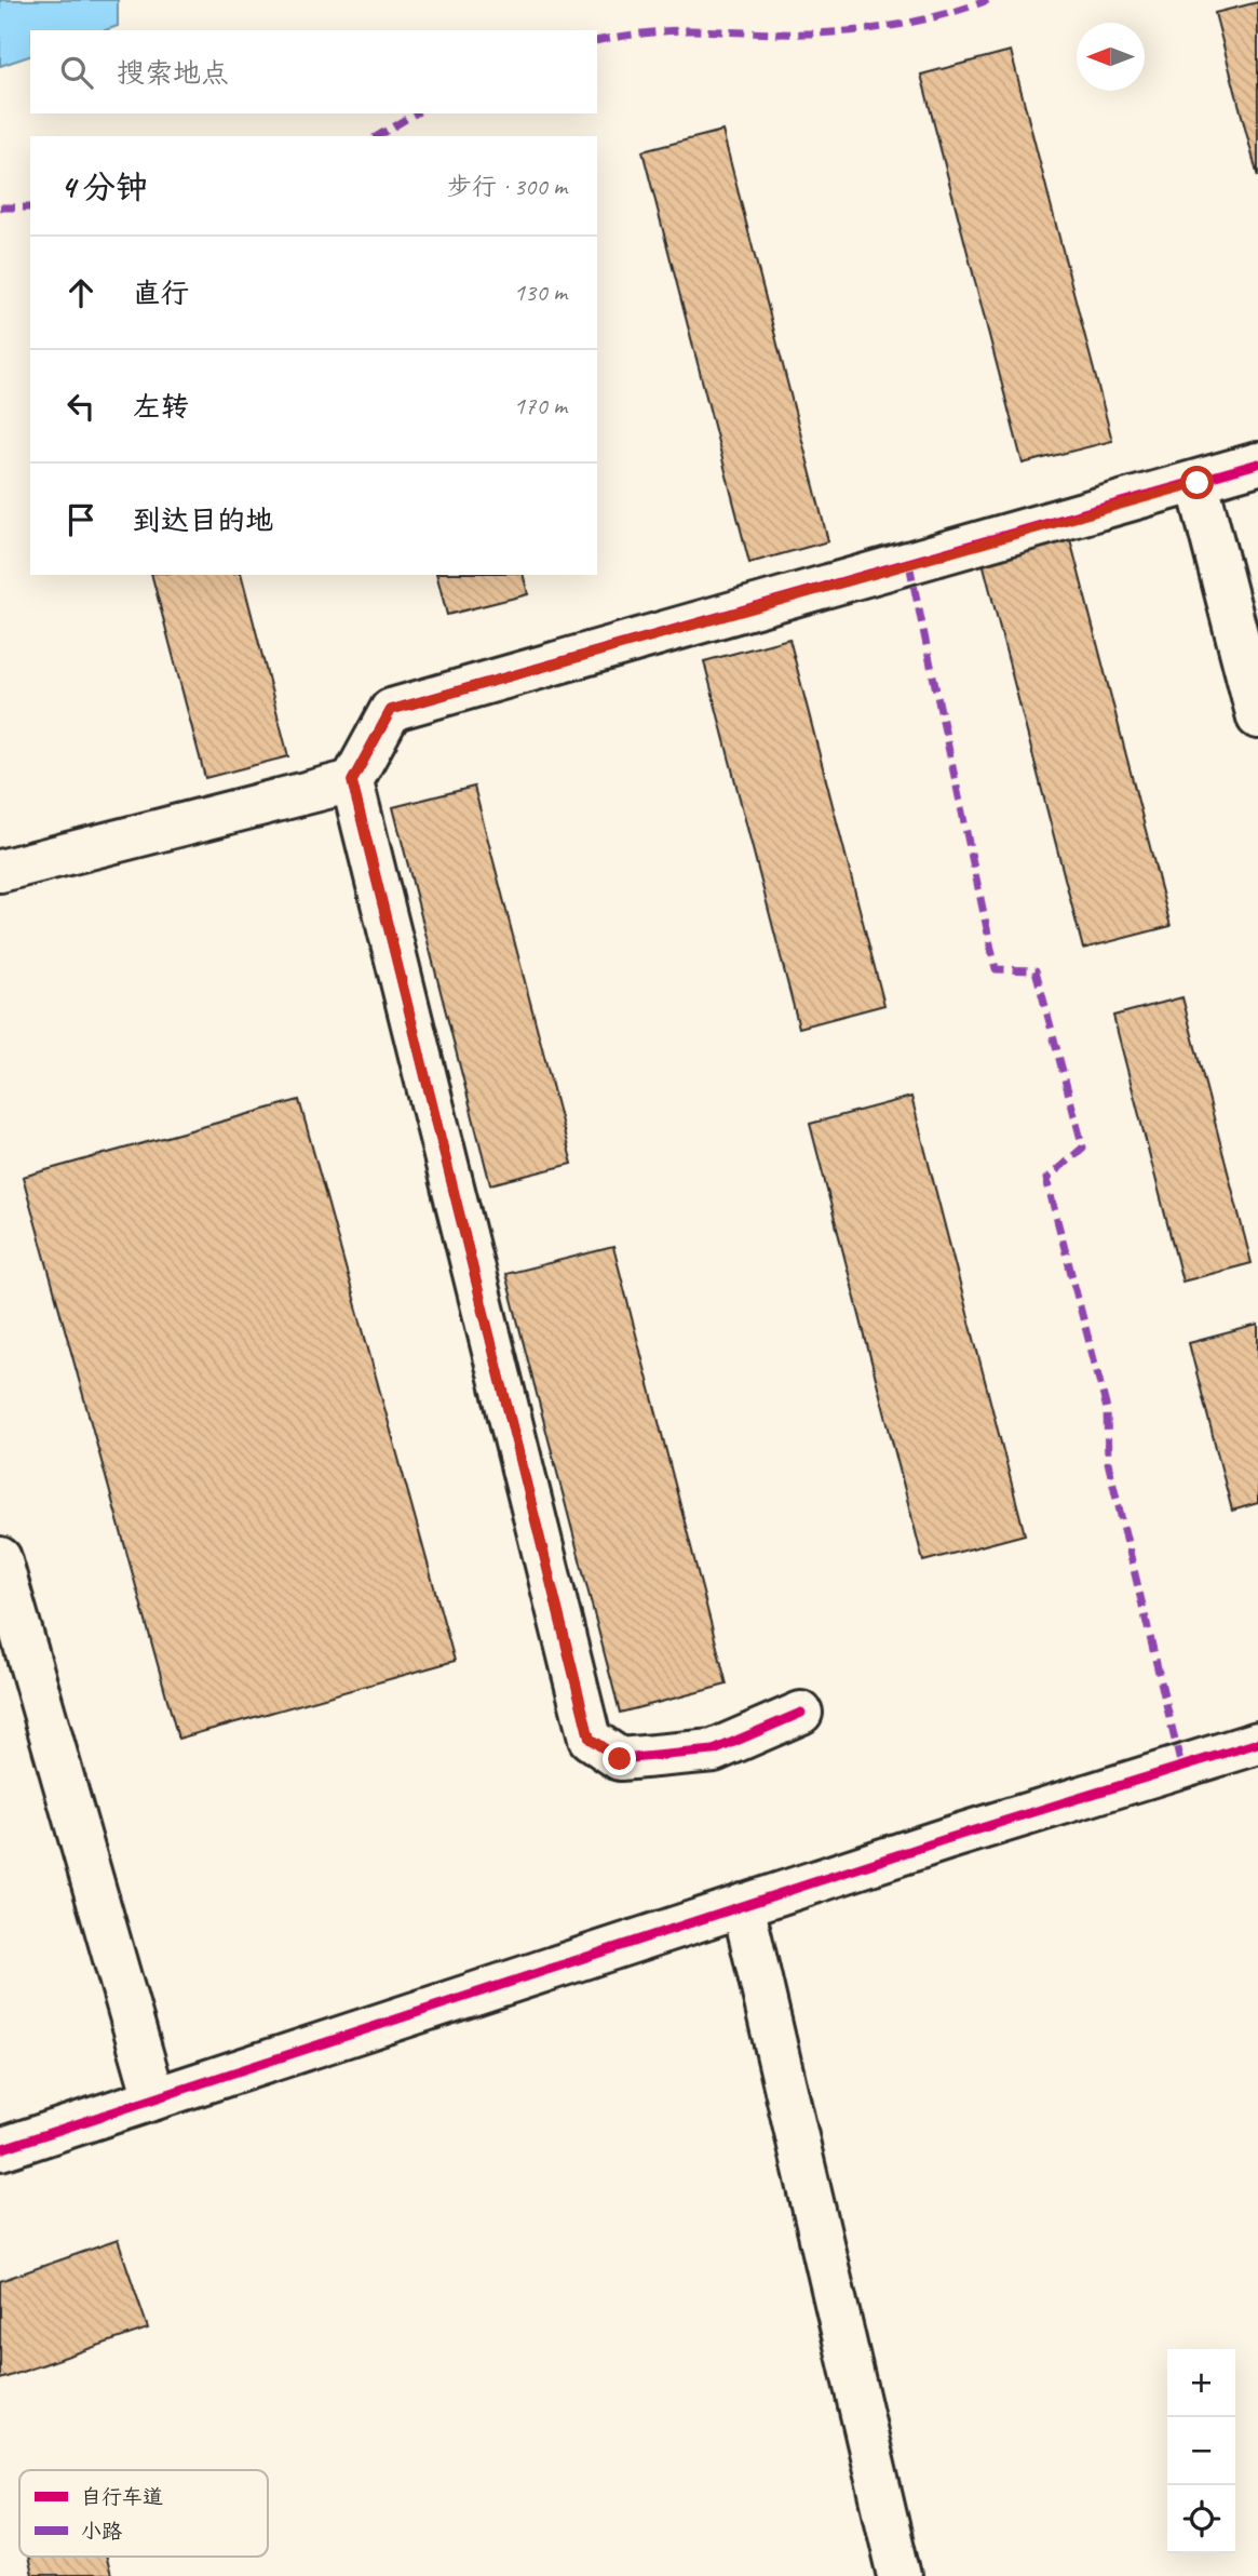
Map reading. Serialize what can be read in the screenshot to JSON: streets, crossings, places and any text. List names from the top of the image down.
{
  "legend": ["自行车道", "小路"],
  "north": "left",
  "page": {
    "search": "搜索地点",
    "heading": ["4 分钟", "步行 · 300 m"],
    "list": [
      ["直行", "130 m"],
      ["左转", "170 m"],
      "到达目的地"
    ],
    "map_buttons": ["+", "−"]
  }
}
